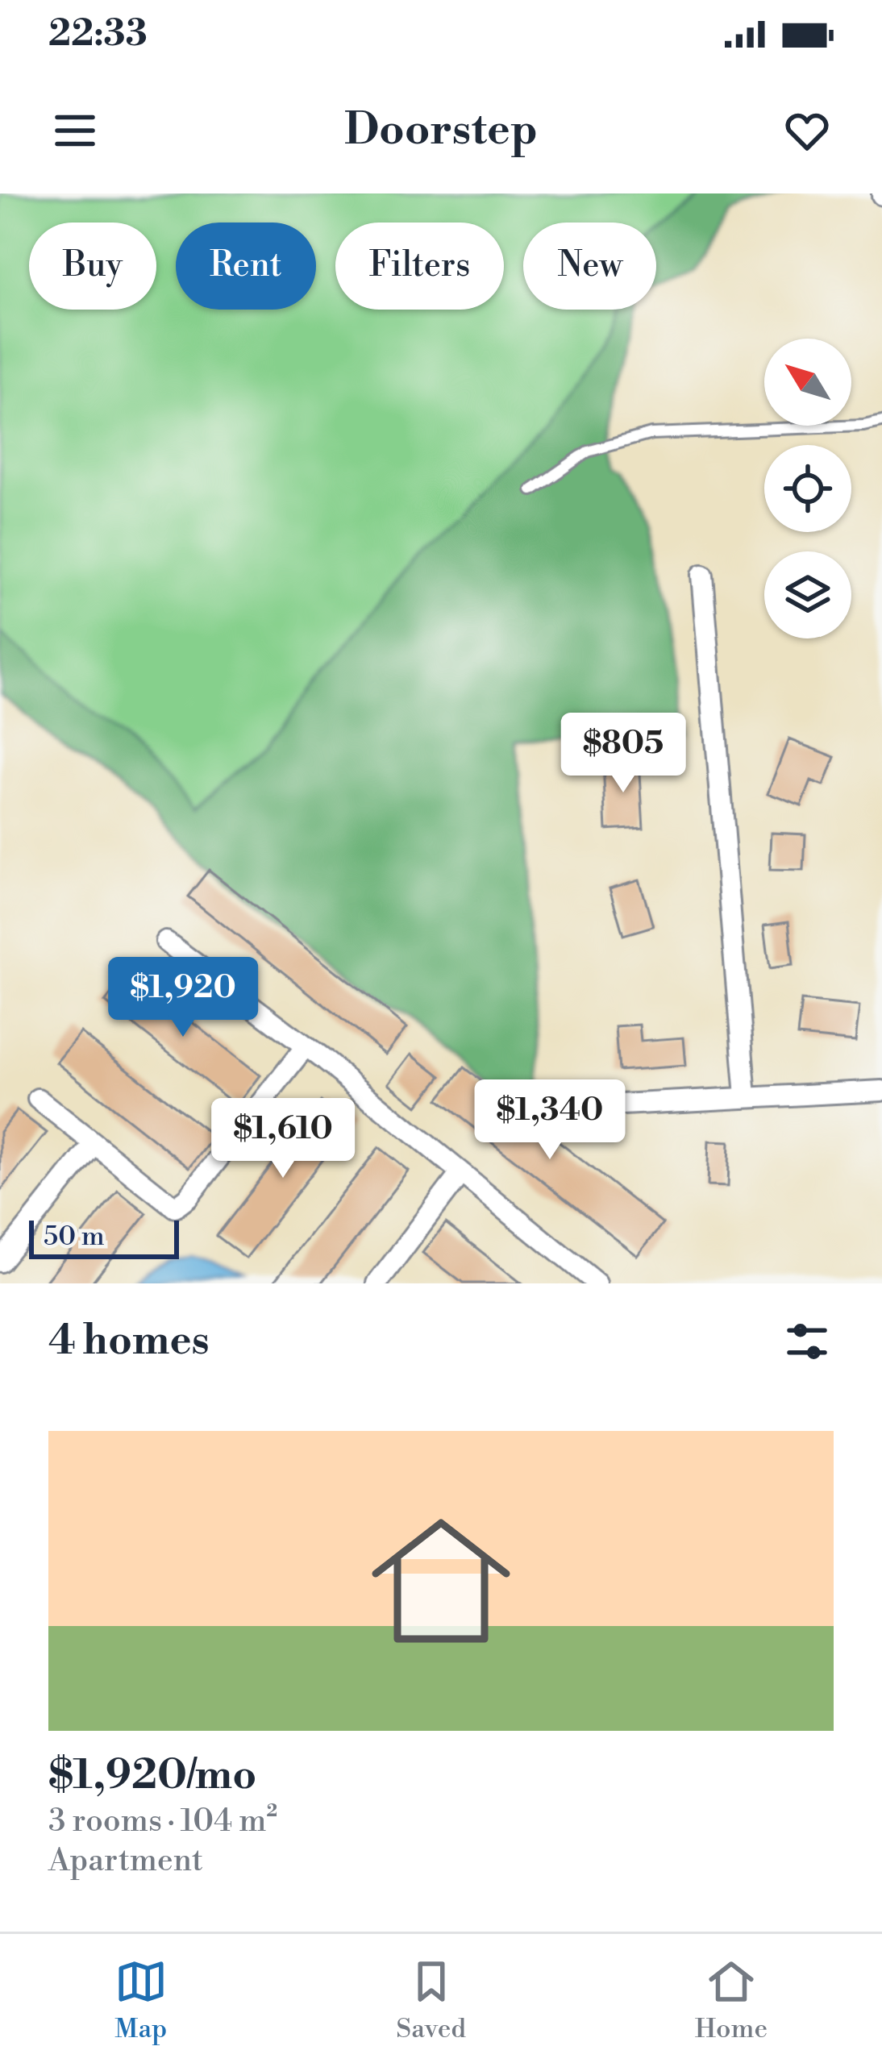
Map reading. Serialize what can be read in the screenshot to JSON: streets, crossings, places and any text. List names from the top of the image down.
{
  "scale_bar": "50 m",
  "north": "top left",
  "page": {
    "status": "22:33",
    "header": "Doorstep",
    "chip": [
      "Buy",
      "Rent",
      "Filters",
      "New"
    ],
    "price": [
      "$805",
      "$1,920",
      "$1,340",
      "$1,610"
    ],
    "scale": "50 m",
    "heading": "4 homes",
    "list": [
      {
        "name": "$1,920/mo",
        "note": "3 rooms · 104 m² · Apartment"
      }
    ],
    "tabs": ["Map", "Saved", "Home"]
  }
}
